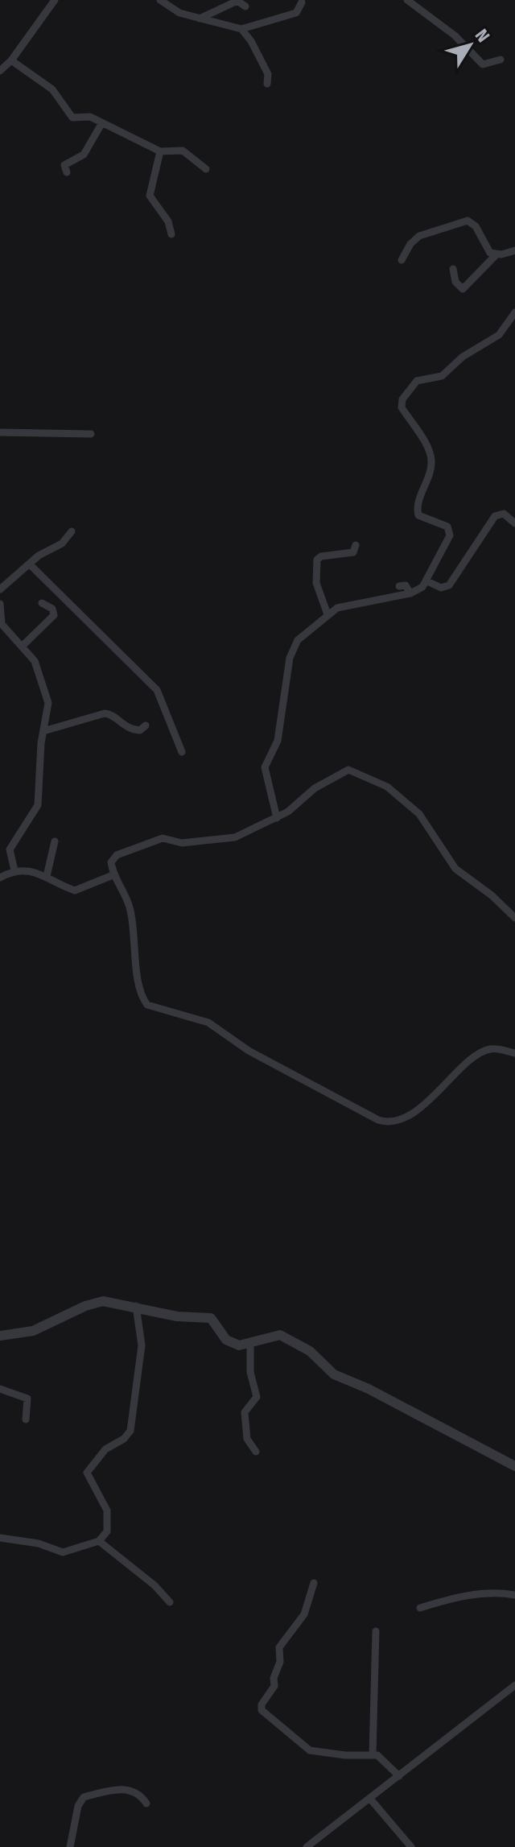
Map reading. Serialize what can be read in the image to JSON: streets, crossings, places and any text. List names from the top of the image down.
{
  "north": "top right"
}
